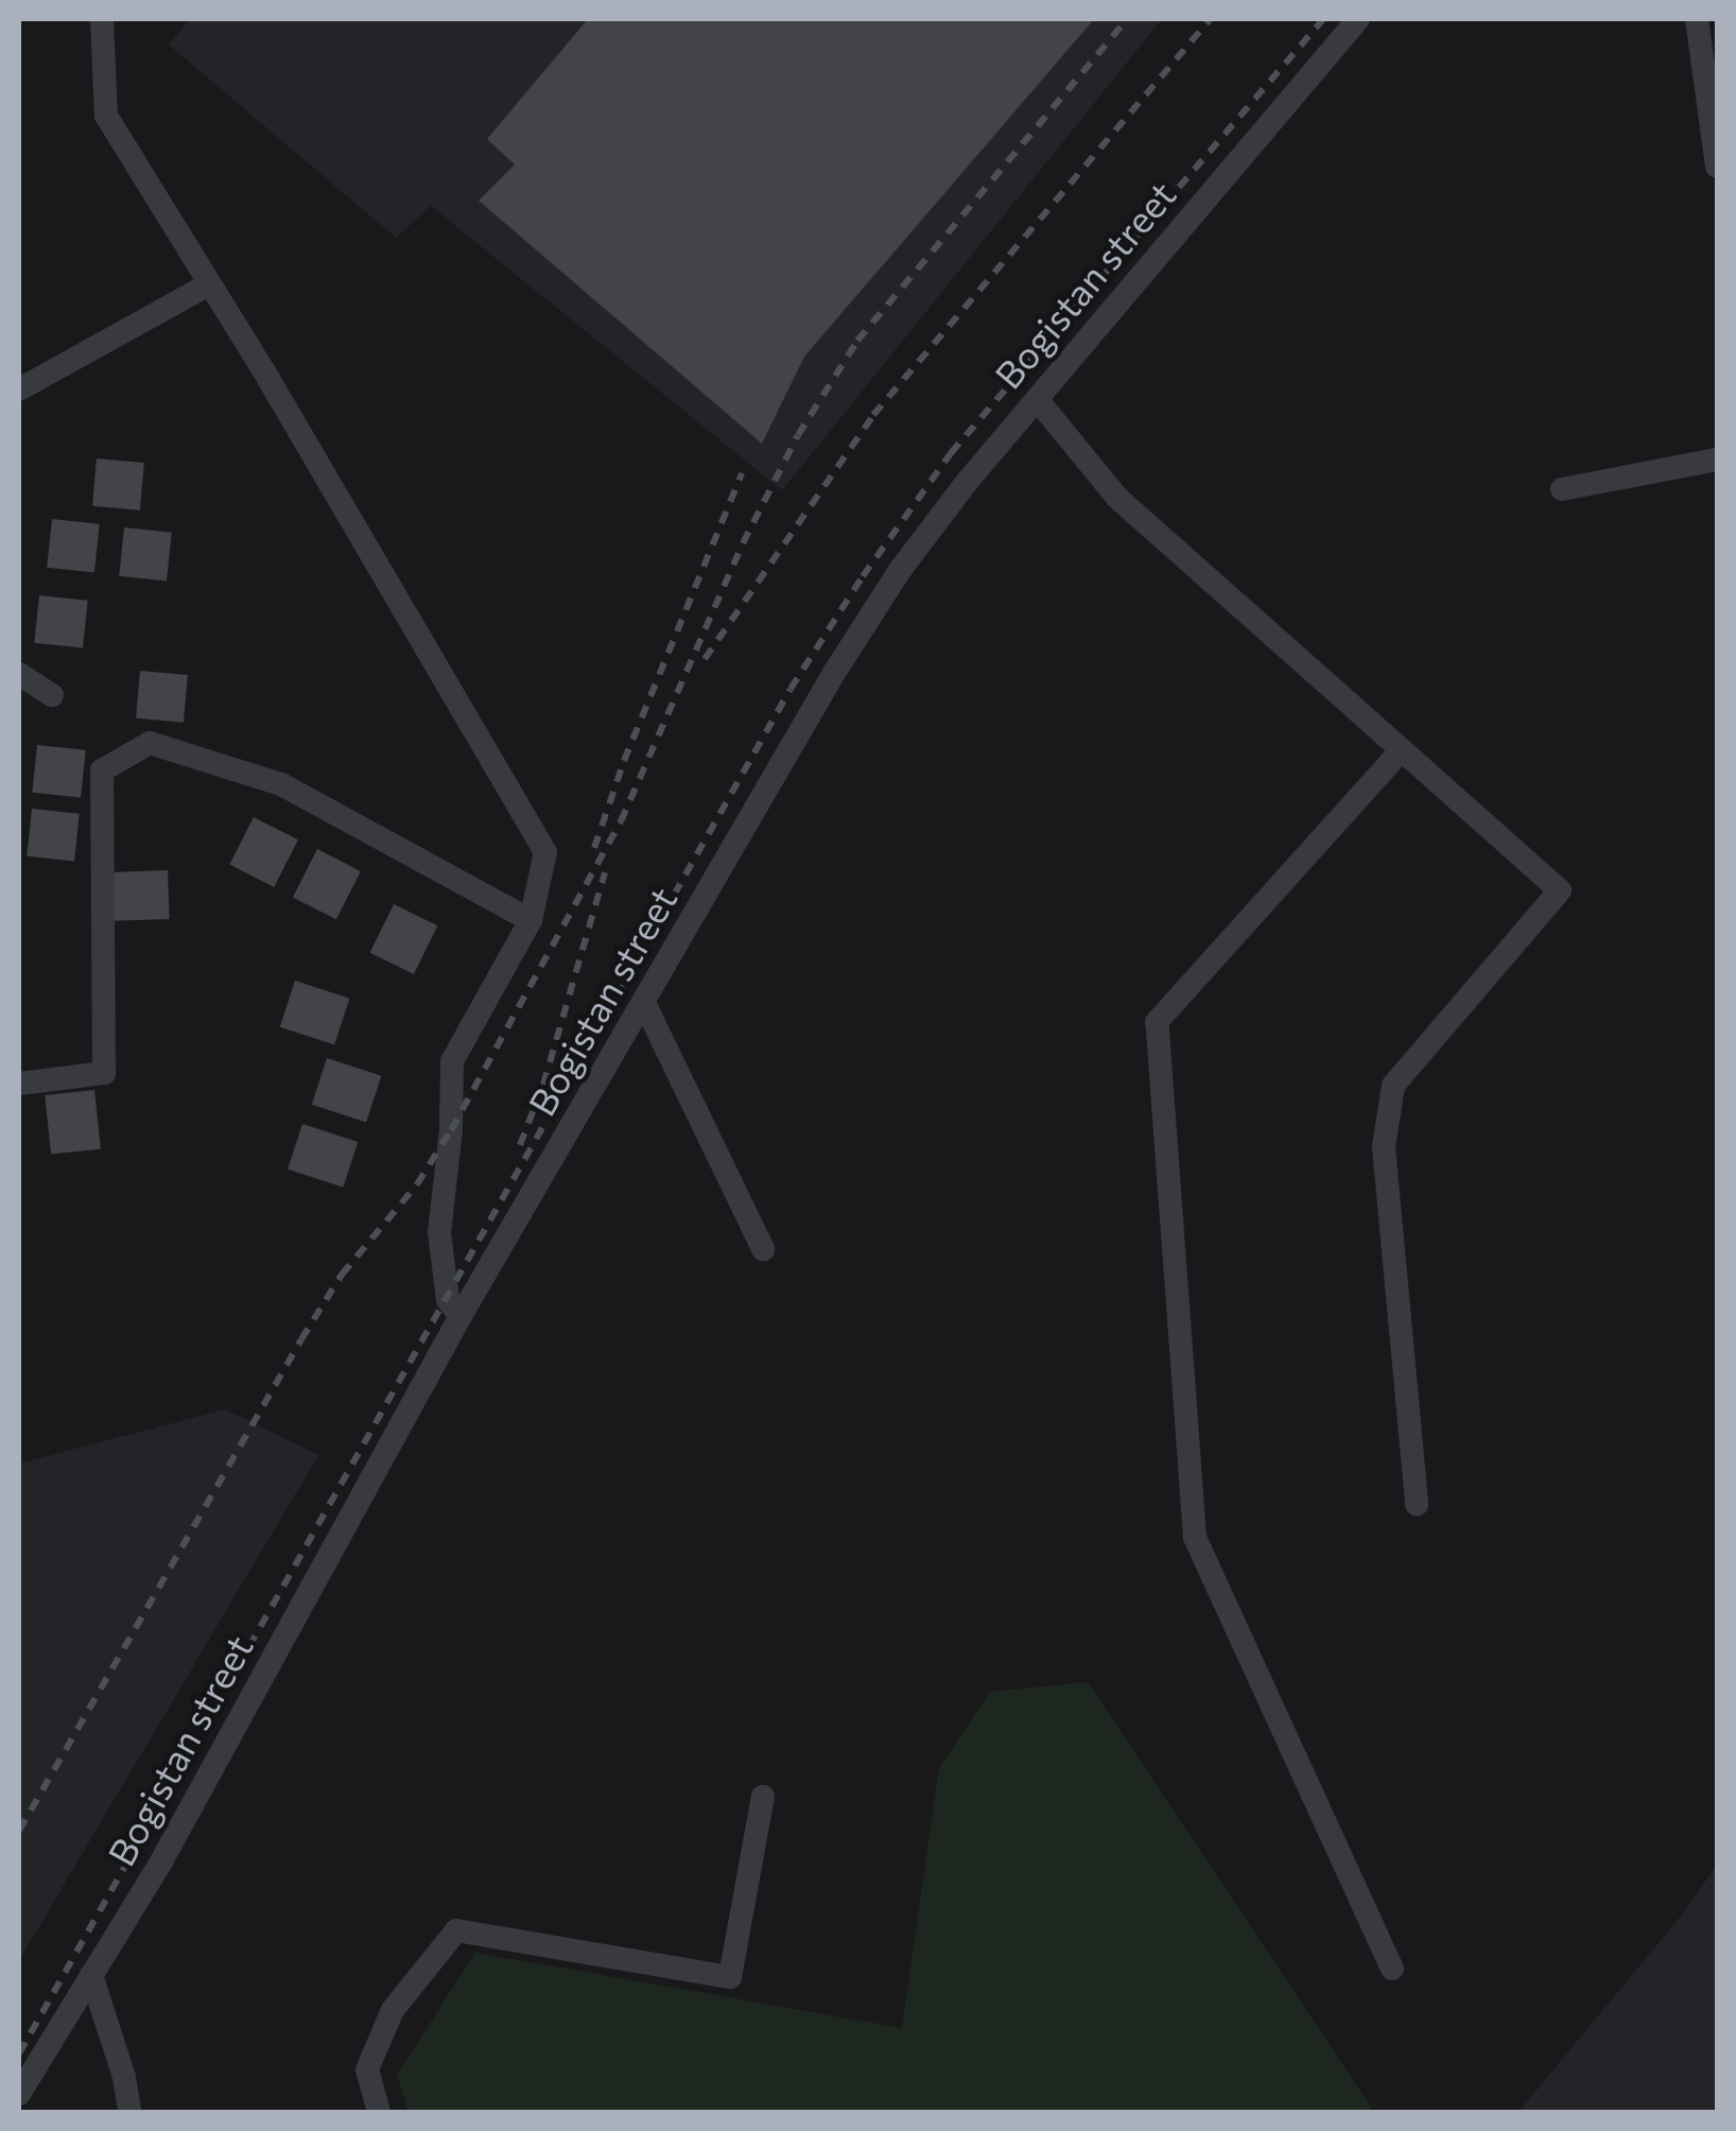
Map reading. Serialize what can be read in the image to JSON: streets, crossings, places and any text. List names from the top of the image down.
{
  "streets": {
    "street": ["Bogistan street"]
  }
}
